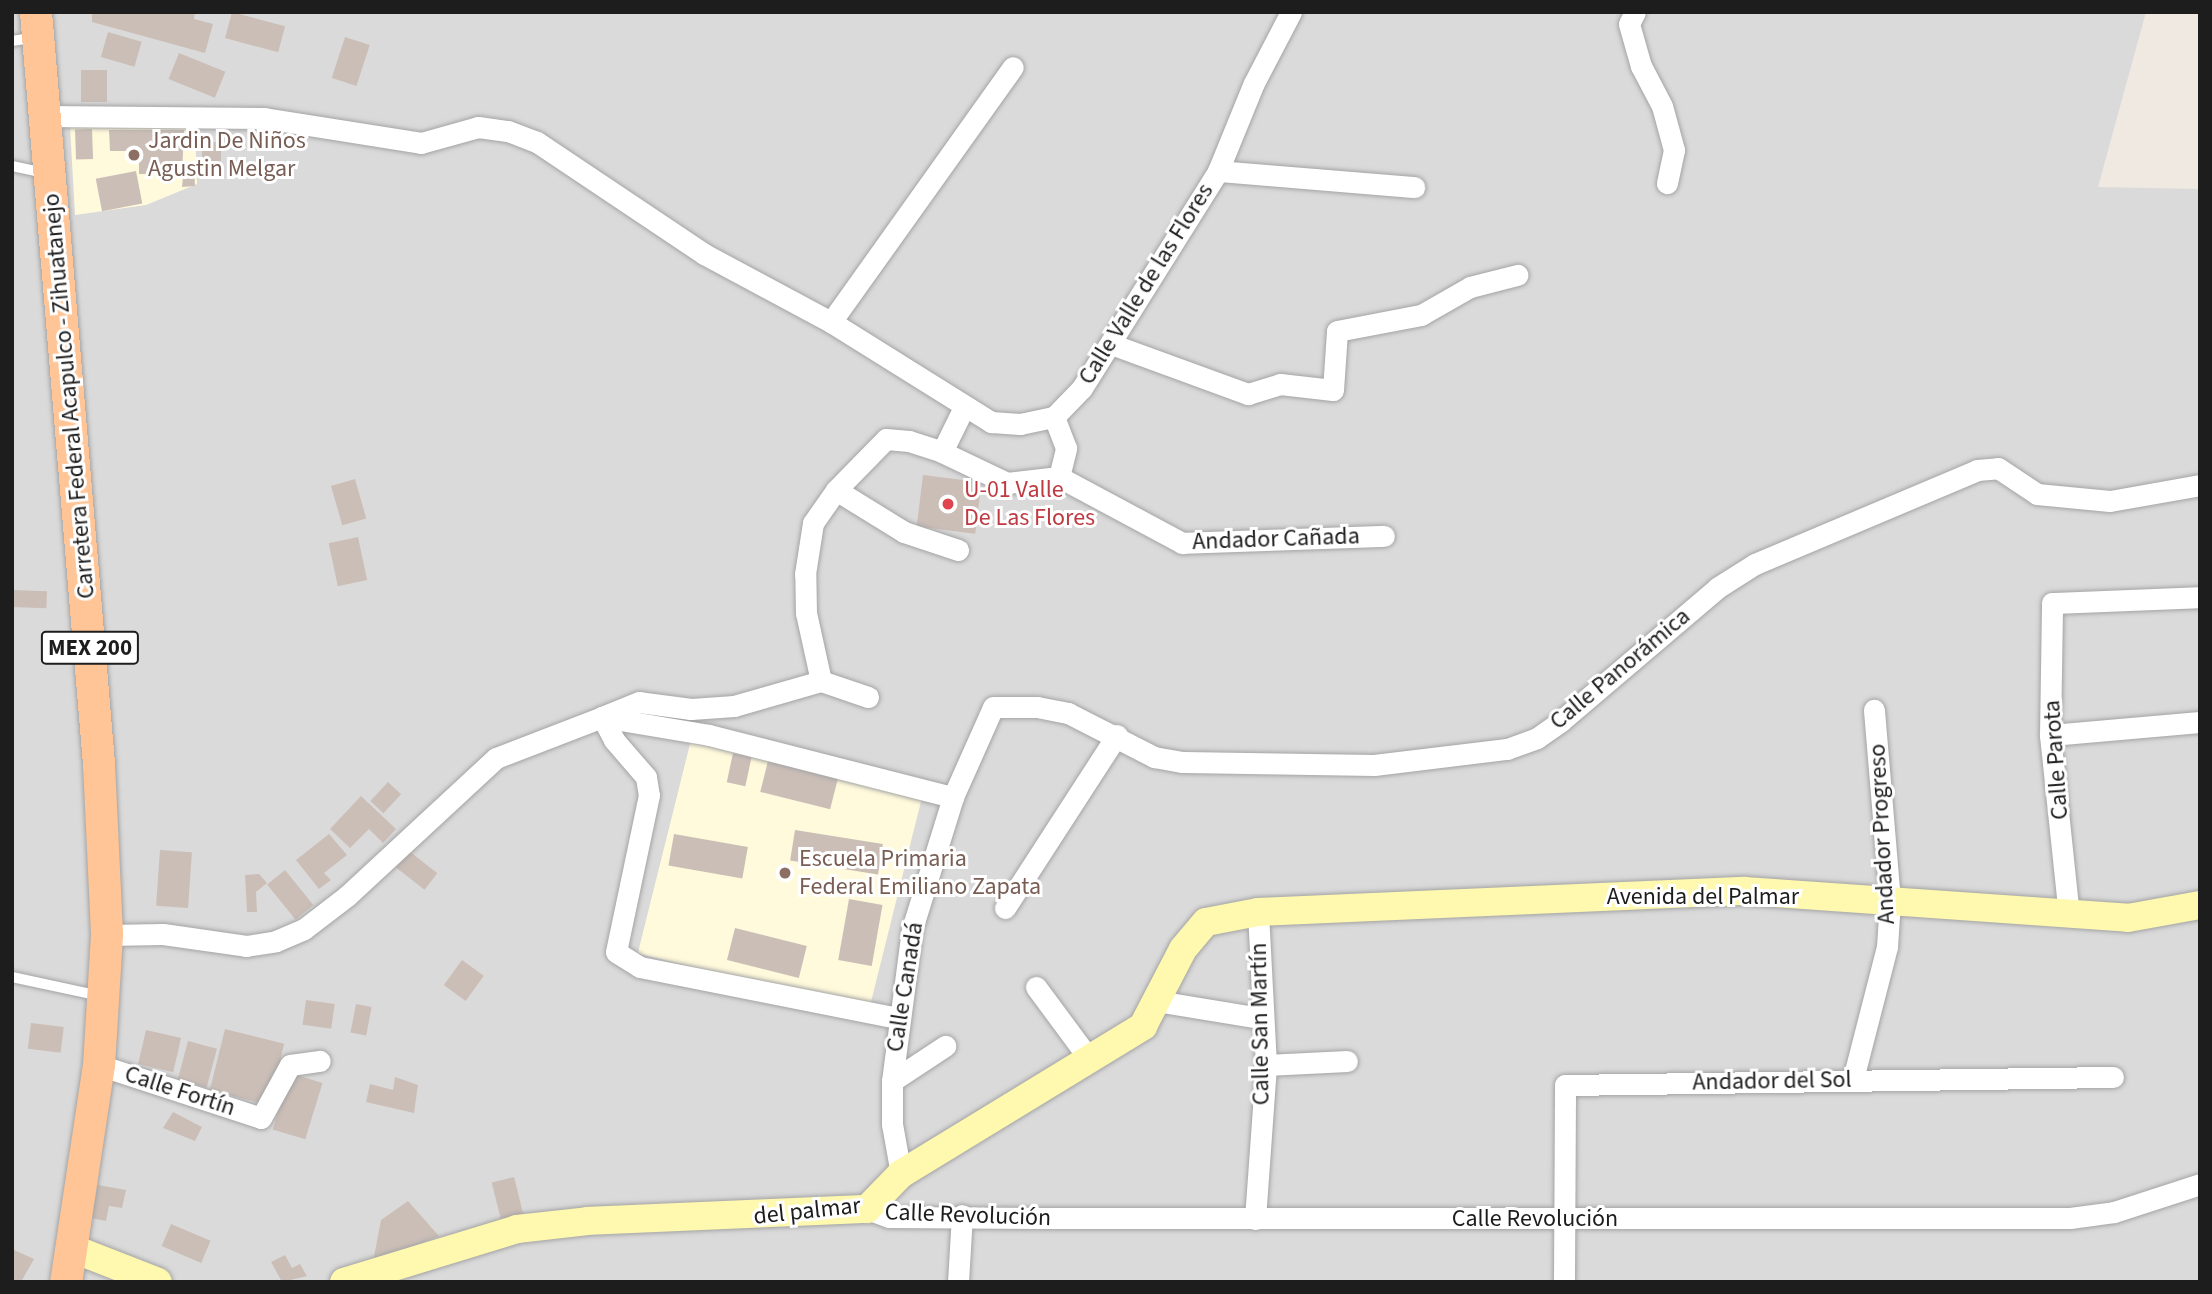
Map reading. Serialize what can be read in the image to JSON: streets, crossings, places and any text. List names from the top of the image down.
{
  "streets": {
    "main road": ["Carretera Federal Acapulco - Zihuatanejo", "MEX 200"],
    "street": [
      "Calle Valle de las Flores",
      "Andador Cañada",
      "Calle Panorámica",
      "Calle Parota",
      "Andador Progreso",
      "Avenida del Palmar",
      "Calle Canadá",
      "Calle San Martín",
      "Andador del Sol",
      "Calle Fortín",
      "del palmar",
      "Calle Revolución"
    ]
  },
  "crossings": [
    ["Carretera Federal Acapulco - Zihuatanejo", "Calle Fortín"],
    ["Calle Panorámica", "Calle Canadá"],
    ["Calle Parota", "Avenida del Palmar"],
    ["Andador Progreso", "Avenida del Palmar"],
    ["Andador Progreso", "Andador del Sol"],
    ["Avenida del Palmar", "Calle San Martín"],
    ["Avenida del Palmar", "del palmar"],
    ["Calle Canadá", "del palmar"],
    ["Calle San Martín", "Calle Revolución"],
    ["Andador del Sol", "Calle Revolución"],
    ["del palmar", "Calle Revolución"]
  ],
  "places": ["Jardin De Niños Agustin Melgar", "U-01 Valle De Las Flores", "Escuela Primaria Federal Emiliano Zapata"]
}
